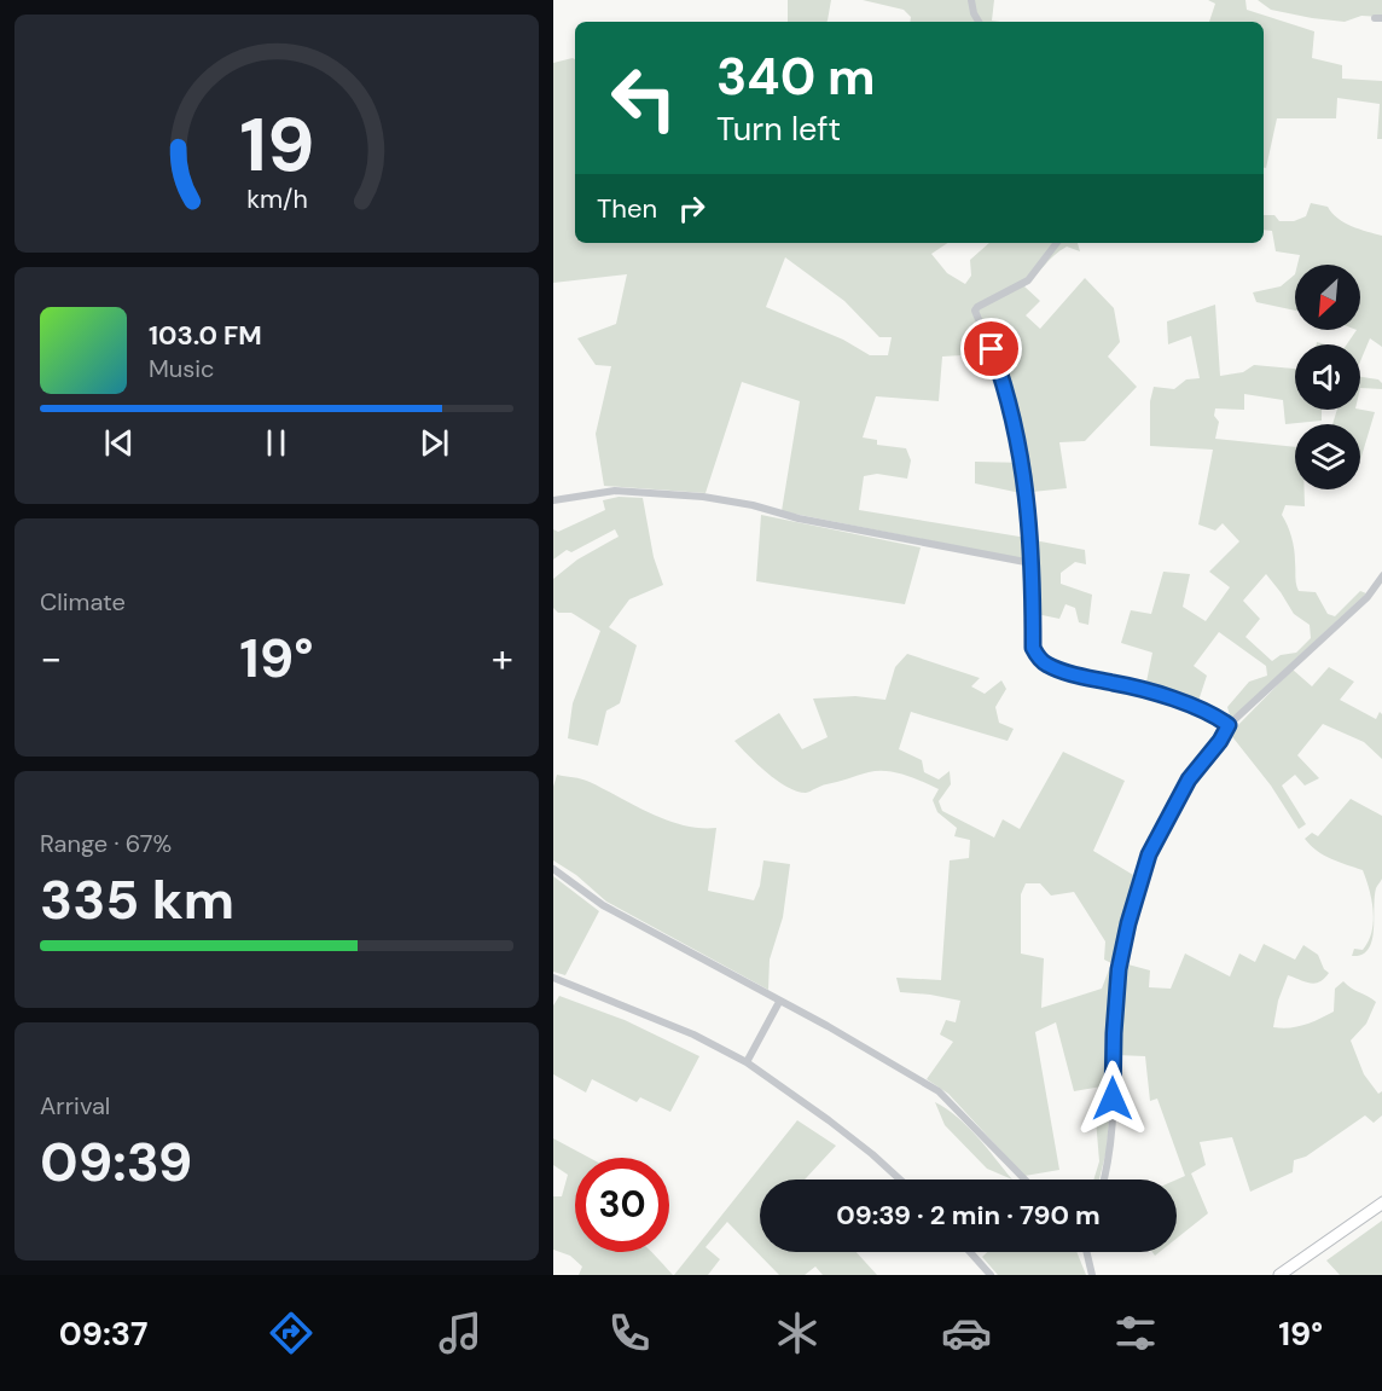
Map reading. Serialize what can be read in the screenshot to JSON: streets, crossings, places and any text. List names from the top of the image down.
{
  "north": "bottom left",
  "page": {
    "turn": ["340 m", "Turn left"],
    "then": "Then",
    "song": ["103.0 FM", "Music"],
    "tile": [
      "Climate",
      ["Range · 67%", "335 km"],
      ["Arrival", "09:39"]
    ],
    "heat": ["−", "19°", "+"],
    "limit": "30",
    "trip": "09:39 · 2 min · 790 m",
    "tabs": ["09:37", "19°"],
    "gauge": ["19", "km/h"]
  }
}
